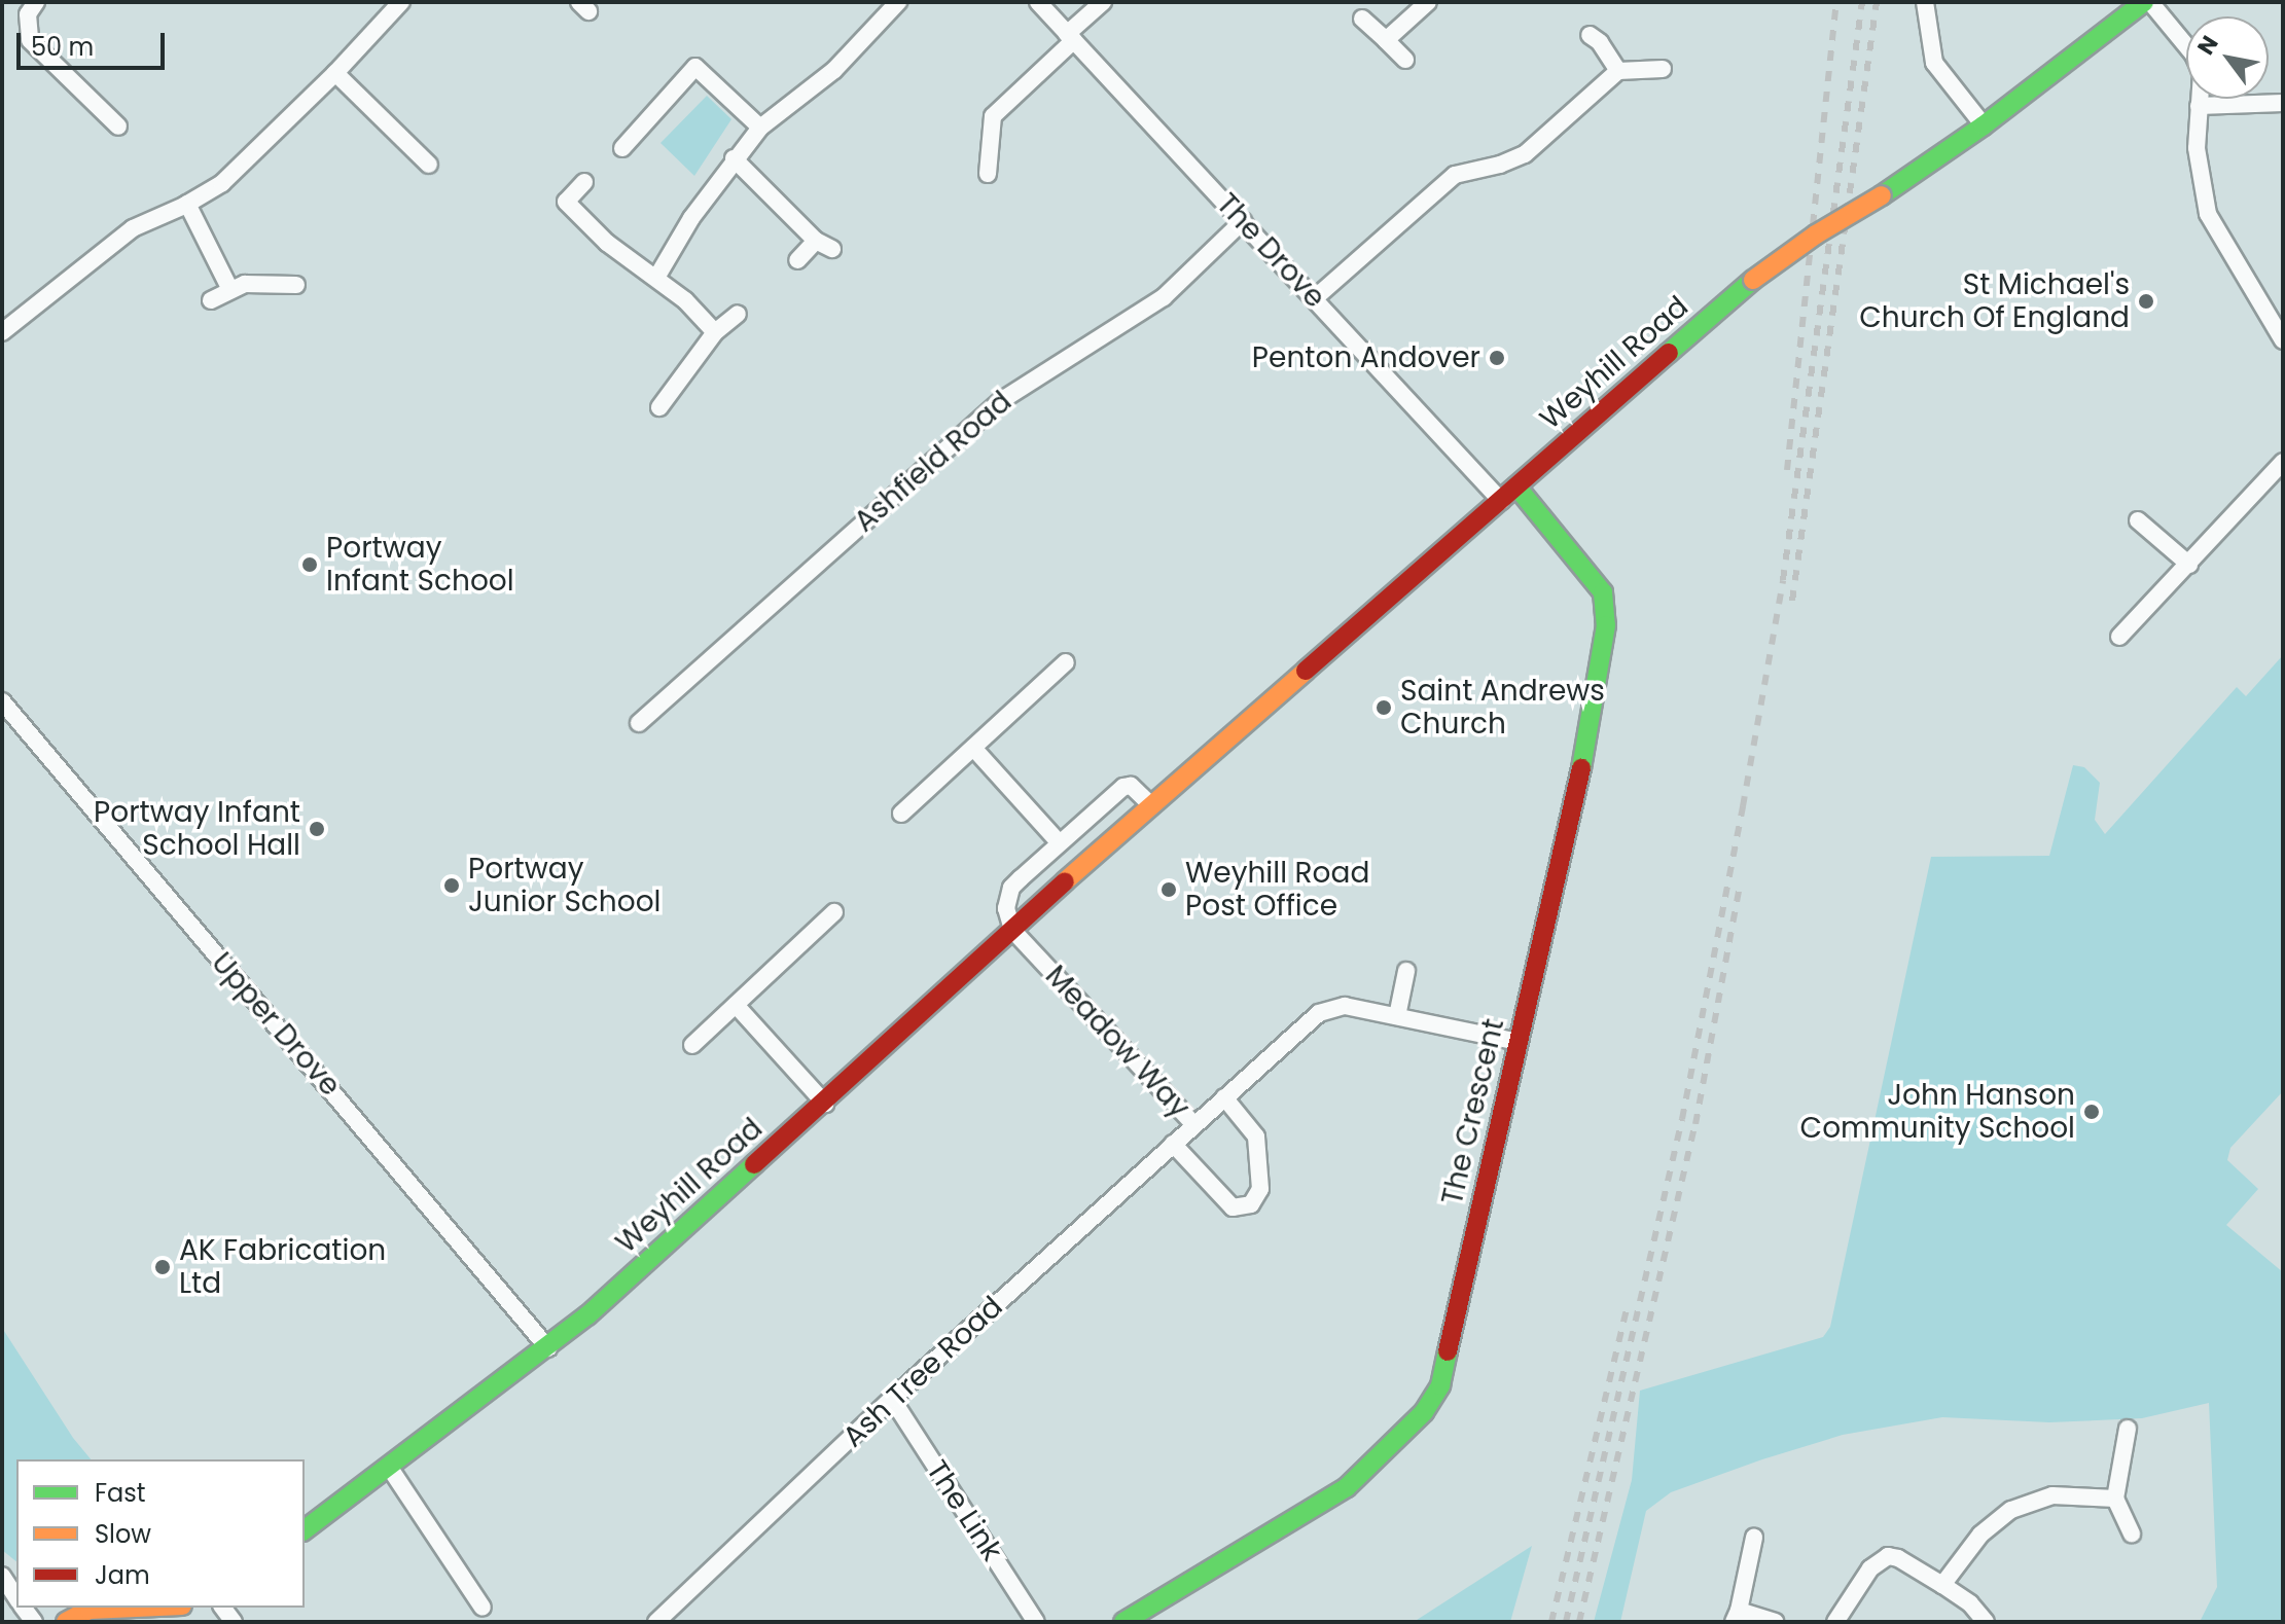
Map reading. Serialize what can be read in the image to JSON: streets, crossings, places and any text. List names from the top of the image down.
{
  "streets": {
    "main road": ["Weyhill Road", "The Crescent"],
    "street": [
      "The Drove",
      "Ashfield Road",
      "Upper Drove",
      "Meadow Way",
      "Ash Tree Road",
      "The Link"
    ]
  },
  "crossings": [
    ["The Drove", "Weyhill Road"],
    ["The Drove", "Ashfield Road"],
    ["Weyhill Road", "Upper Drove"],
    ["Weyhill Road", "Meadow Way"],
    ["Weyhill Road", "The Crescent"],
    ["Meadow Way", "The Crescent"],
    ["Meadow Way", "Ash Tree Road"],
    ["Ash Tree Road", "The Link"]
  ],
  "places": [
    "St Michael's Church Of England",
    "Penton Andover",
    "Portway Infant School",
    "Saint Andrews Church",
    "Portway Infant School Hall",
    "Portway Junior School",
    "Weyhill Road Post Office",
    "John Hanson Community School",
    "AK Fabrication Ltd"
  ],
  "legend": ["Fast", "Slow", "Jam"],
  "scale_bar": "50 m",
  "north": "top left"
}
